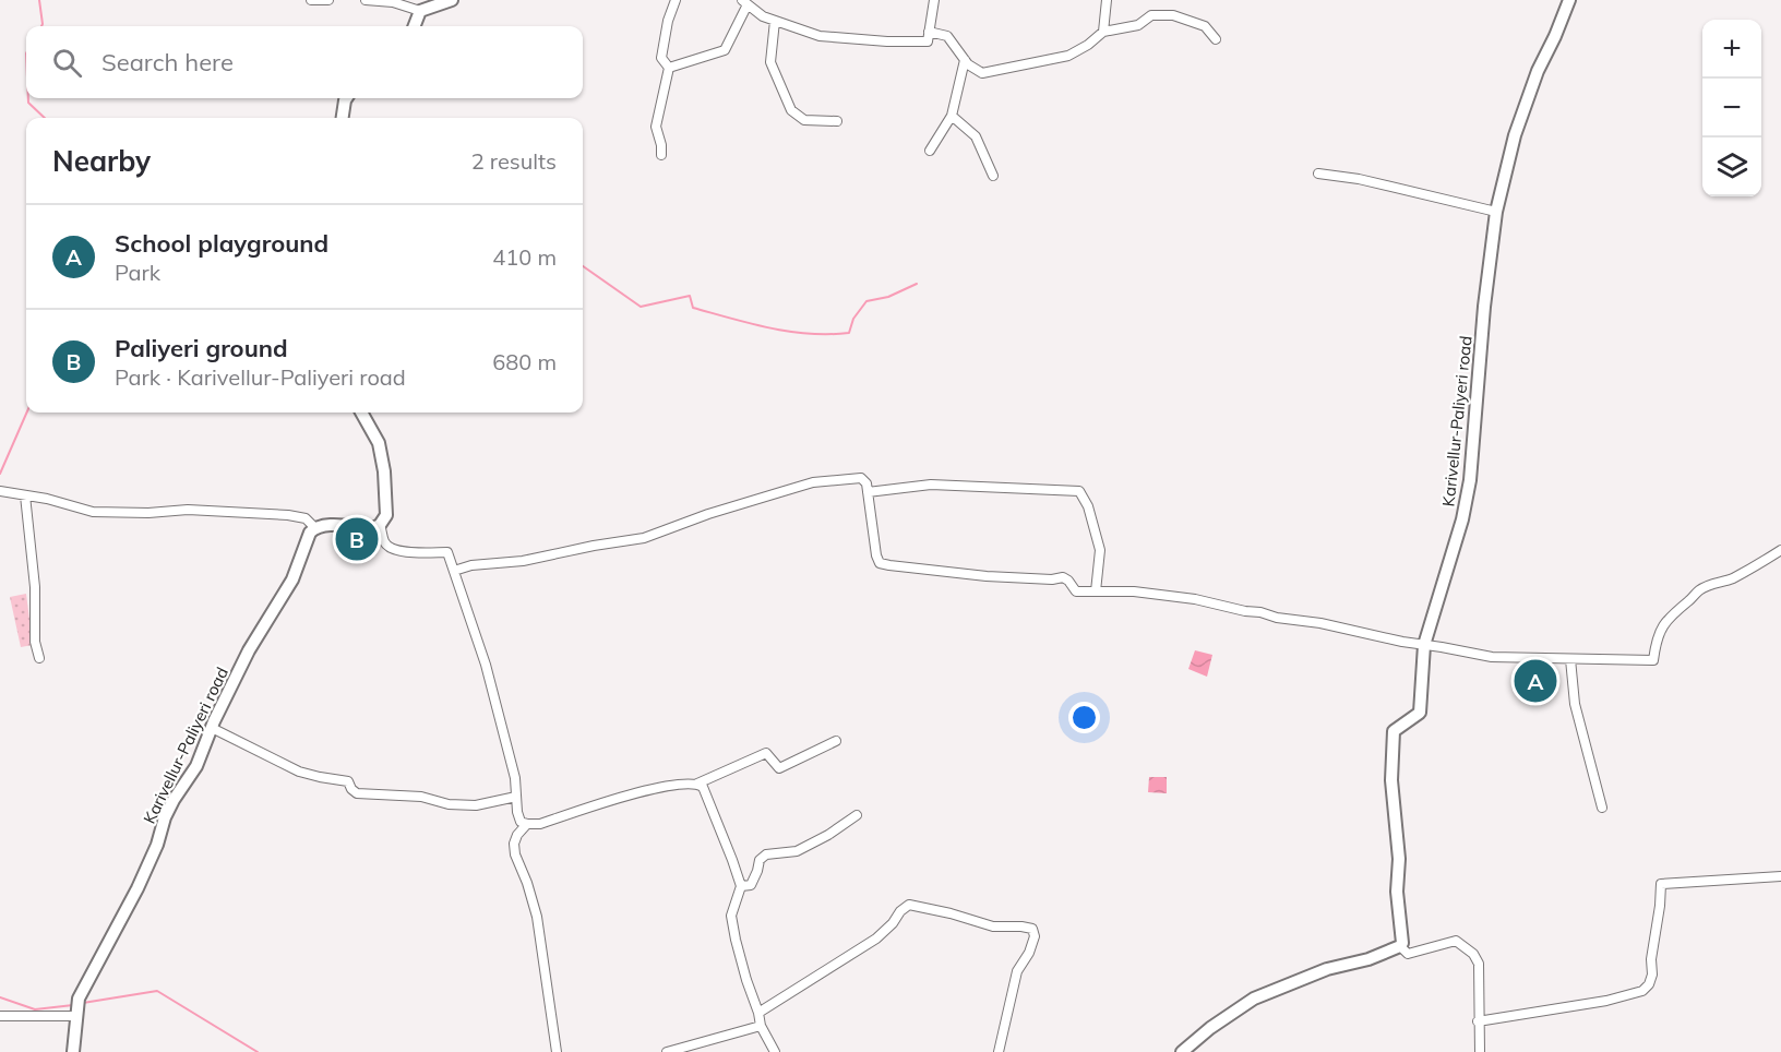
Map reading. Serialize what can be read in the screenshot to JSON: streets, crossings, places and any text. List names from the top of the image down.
{
  "streets": {
    "main road": ["Karivellur-Paliyeri road"]
  },
  "page": {
    "map_buttons": ["+", "−"],
    "search": "Search here",
    "heading": ["Nearby", "2 results"],
    "list": [
      {
        "mark": "A",
        "name": "School playground",
        "note": "Park",
        "value": "410 m"
      },
      {
        "mark": "B",
        "name": "Paliyeri ground",
        "note": "Park · Karivellur-Paliyeri road",
        "value": "680 m"
      }
    ],
    "pins": ["B", "A"]
  }
}
